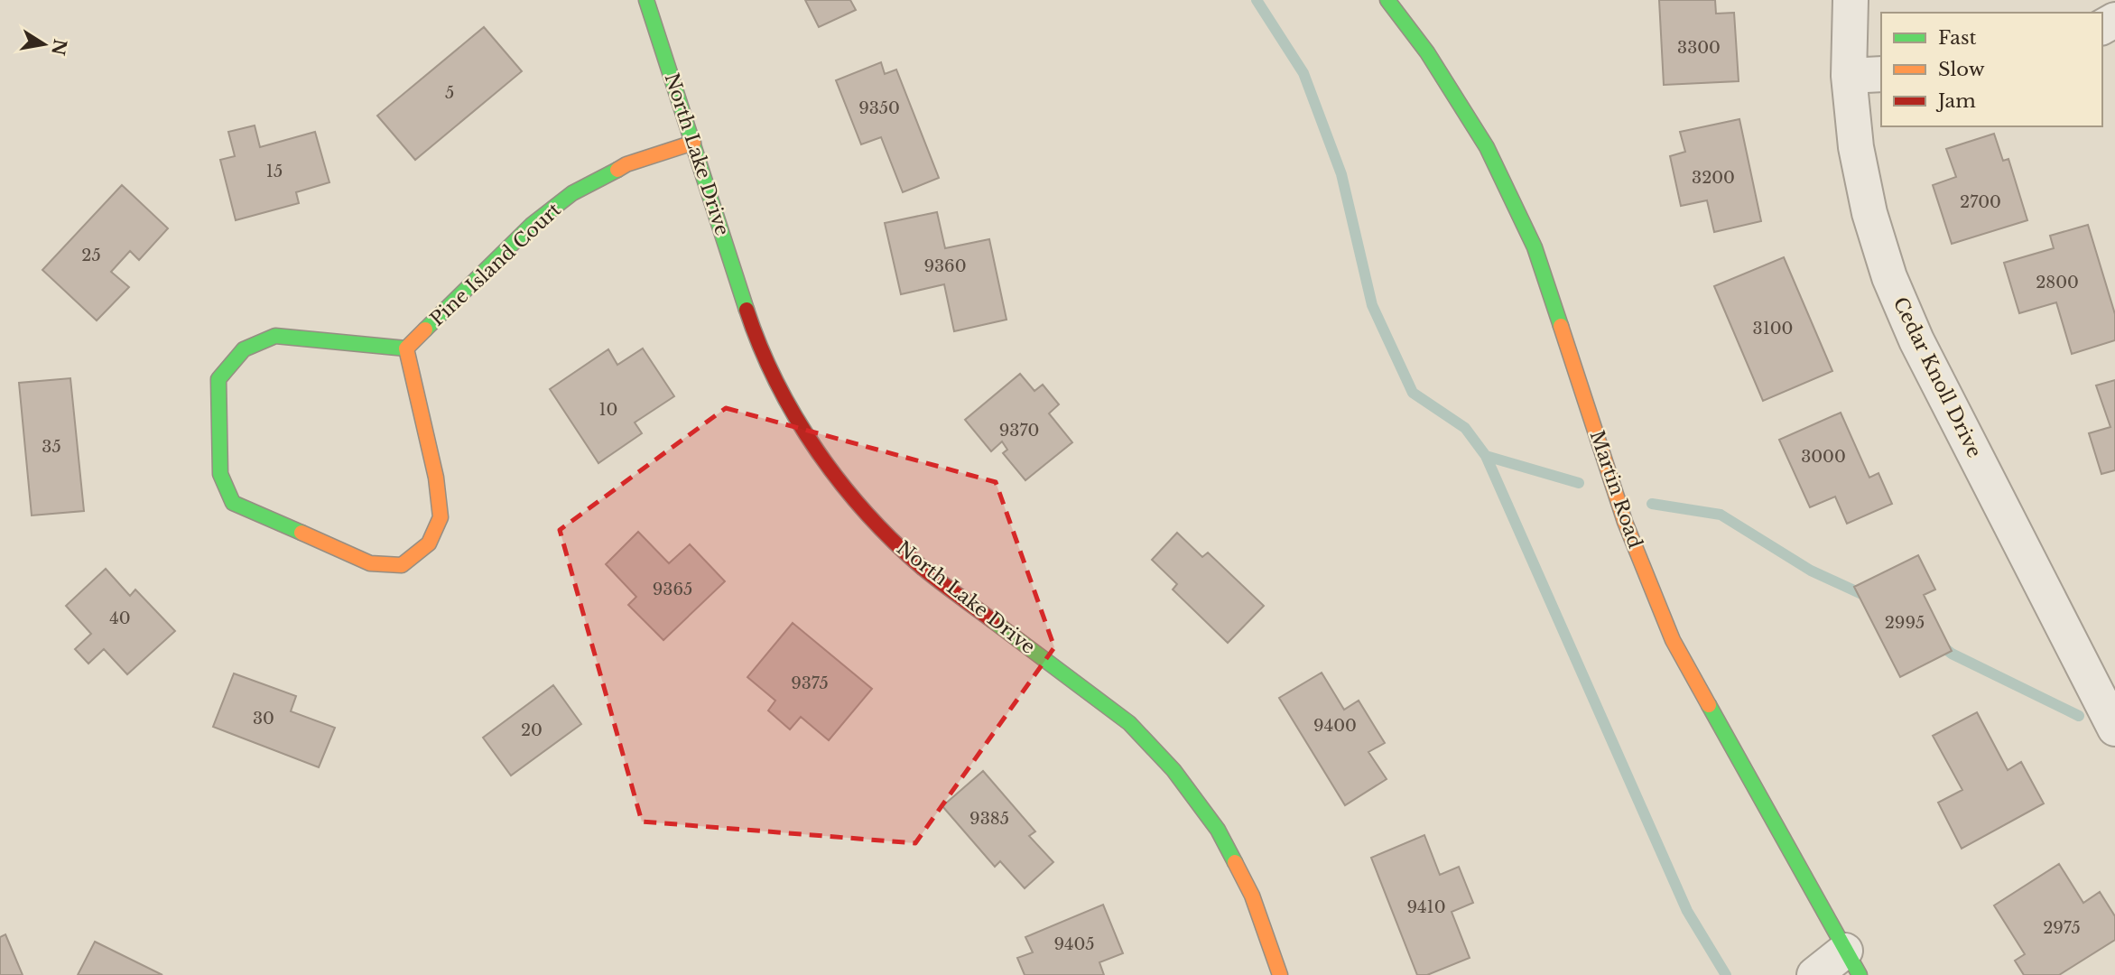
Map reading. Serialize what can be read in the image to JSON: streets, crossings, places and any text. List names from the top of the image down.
{
  "streets": {
    "street": [
      "North Lake Drive",
      "Pine Island Court",
      "Cedar Knoll Drive",
      "Martin Road"
    ]
  },
  "crossings": [
    ["North Lake Drive", "Pine Island Court"]
  ],
  "house_numbers": [
    "3300",
    "5",
    "9350",
    "15",
    "3200",
    "2700",
    "25",
    "9360",
    "2800",
    "3100",
    "10",
    "9370",
    "35",
    "3000",
    "9365",
    "40",
    "2995",
    "9375",
    "30",
    "9400",
    "20",
    "9385",
    "9410",
    "2975",
    "9405"
  ],
  "legend": ["Fast", "Slow", "Jam"],
  "north": "right"
}
